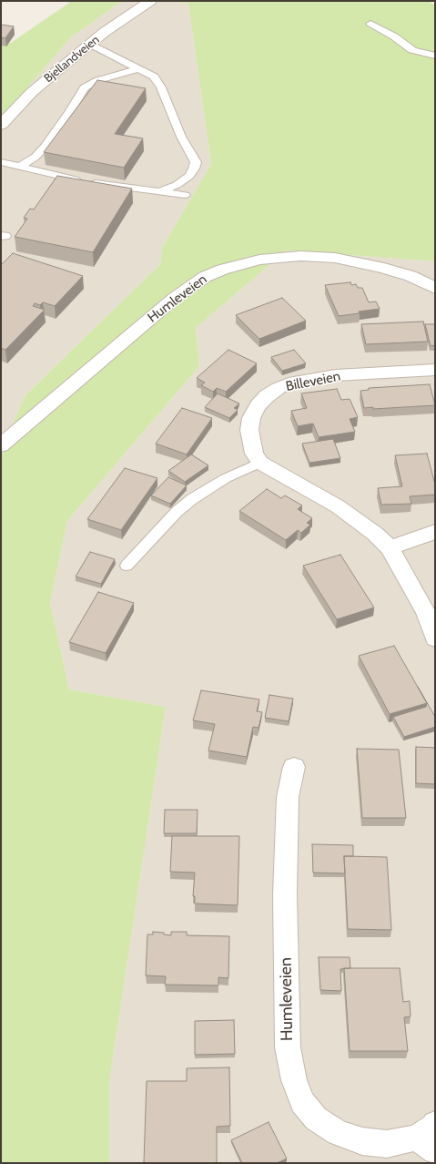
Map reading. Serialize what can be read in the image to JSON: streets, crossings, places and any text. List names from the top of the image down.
{
  "streets": {
    "street": ["Bjellandveien", "Humleveien", "Billeveien"]
  }
}
